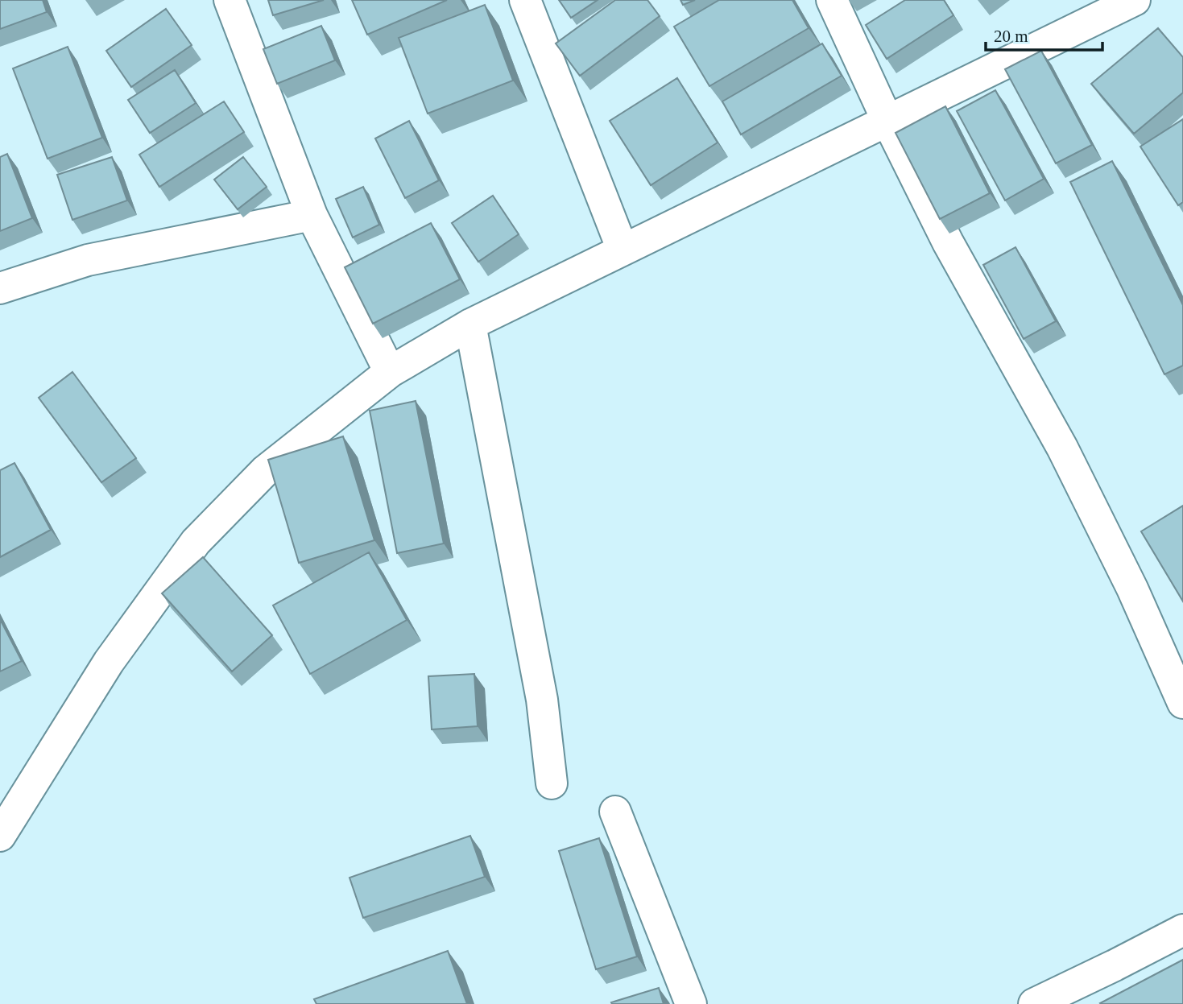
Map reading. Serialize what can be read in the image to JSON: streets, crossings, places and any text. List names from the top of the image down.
{
  "scale_bar": "20 m"
}
